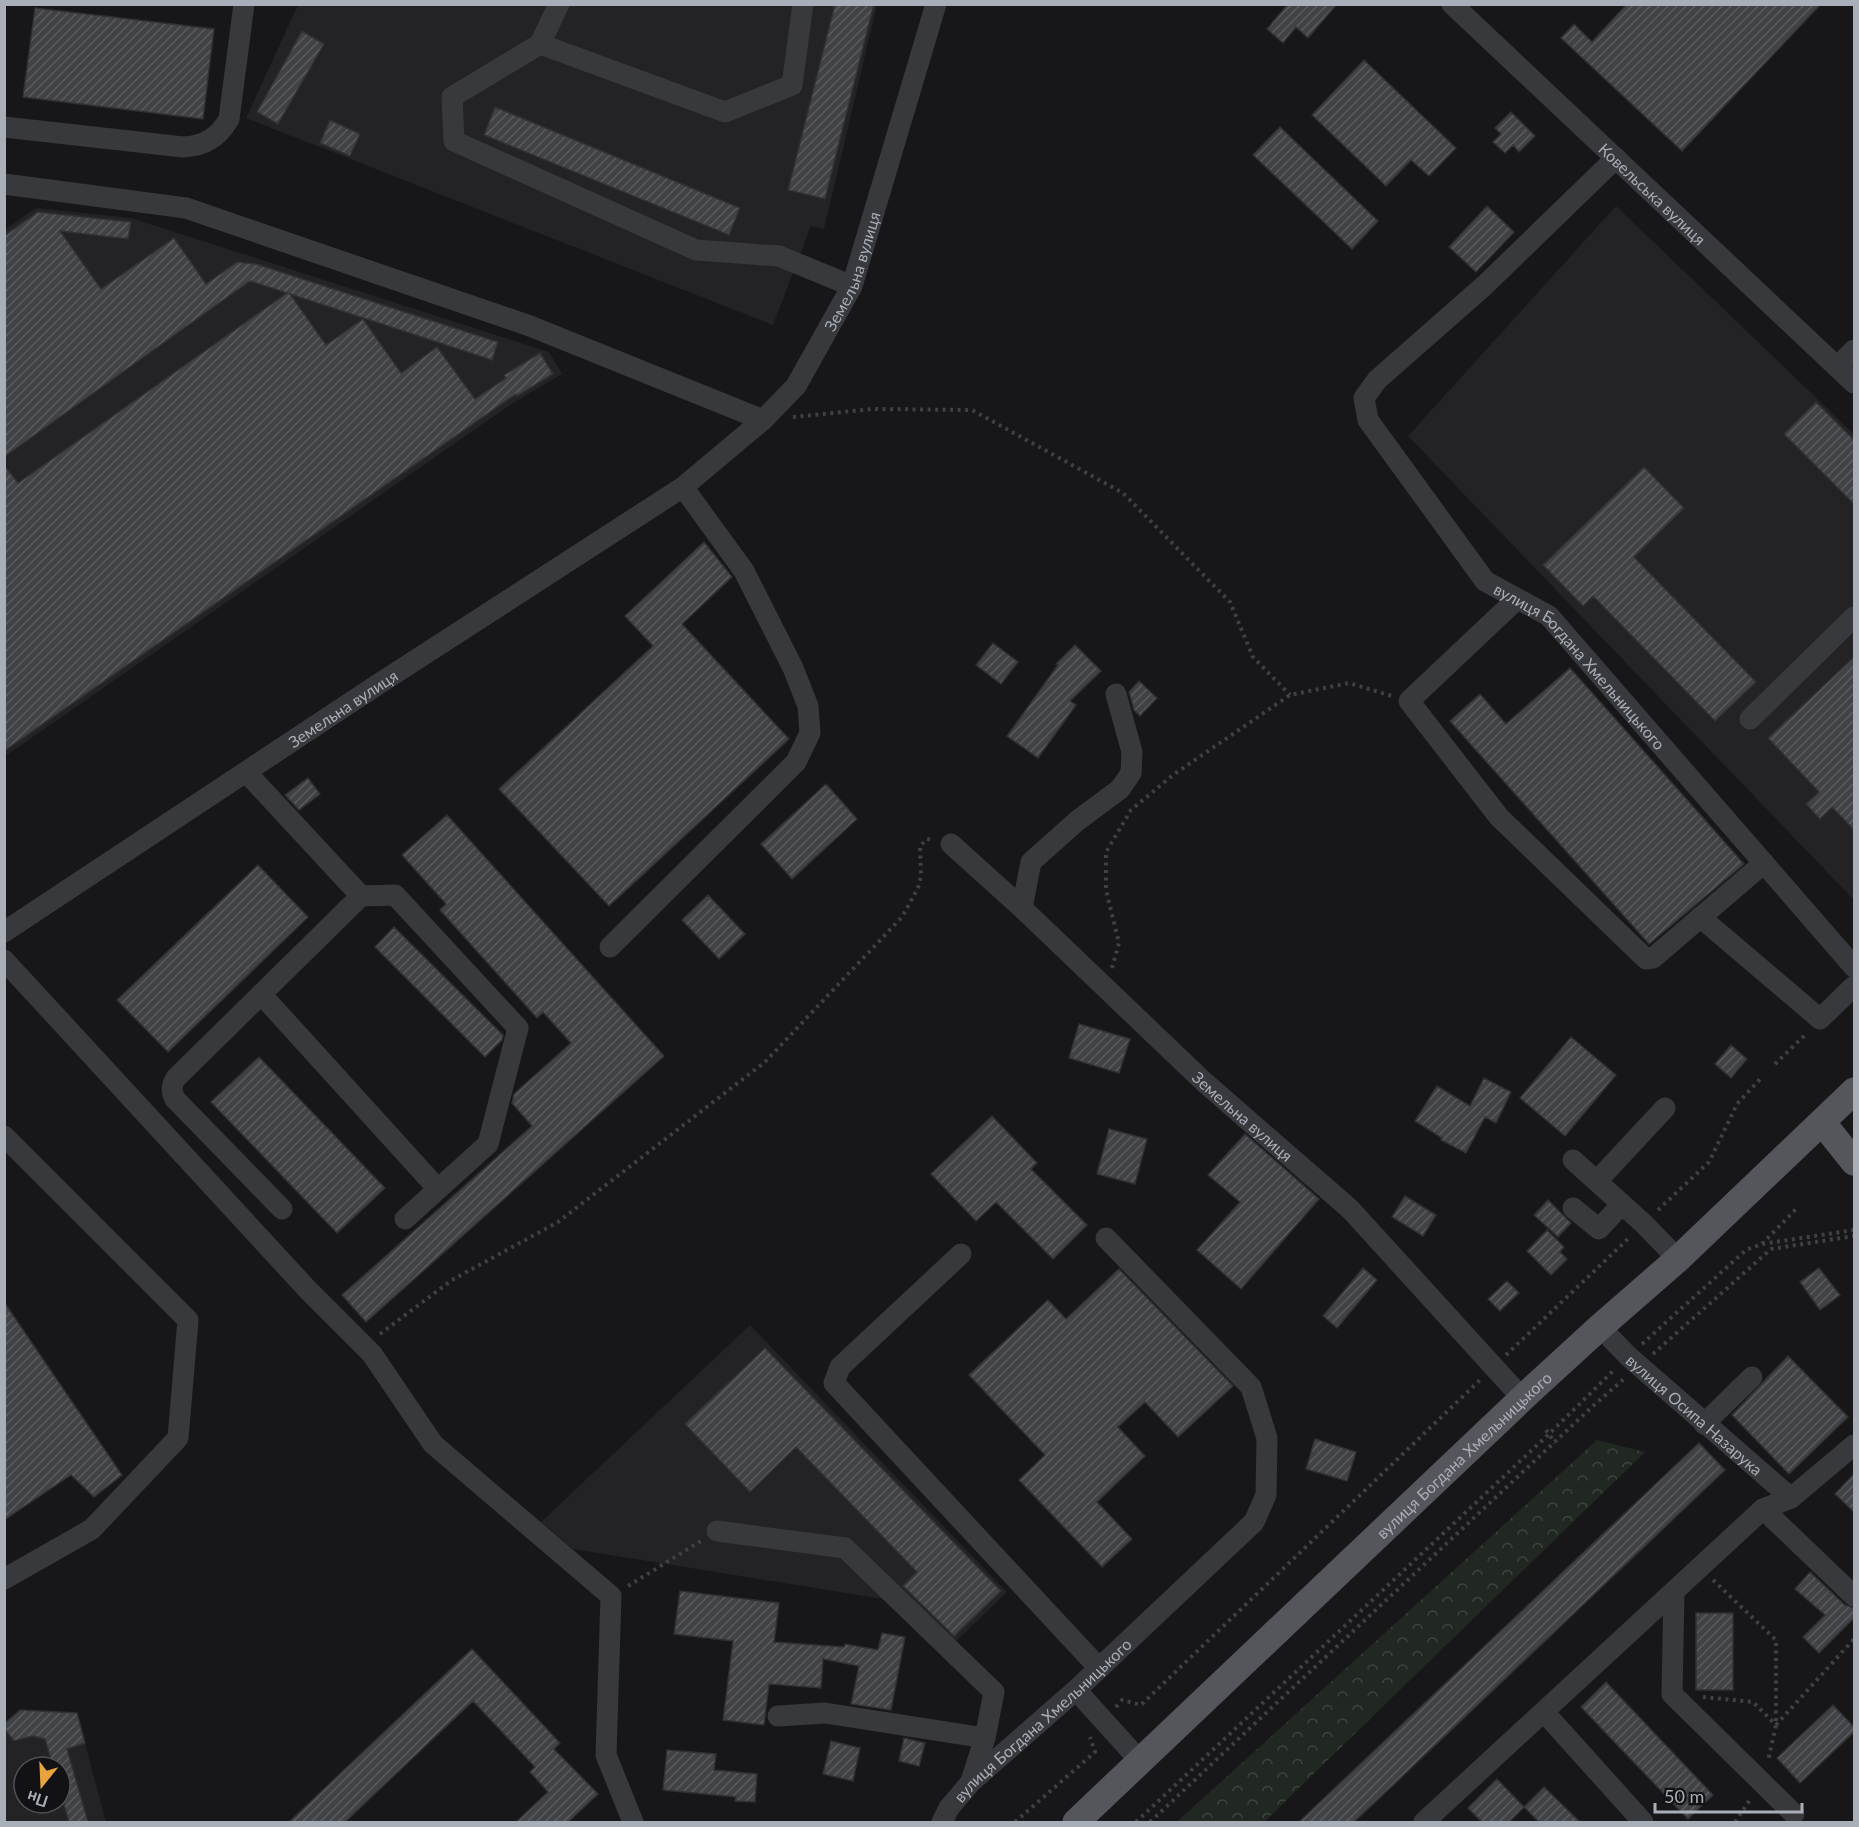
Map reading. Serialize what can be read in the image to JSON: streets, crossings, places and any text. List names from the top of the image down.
{
  "streets": {
    "main road": ["вулиця Богдана Хмельницького"],
    "street": ["Ковельська вулиця", "Земельна вулиця", "вулиця Осипа Назарука"]
  },
  "crossings": [
    ["Ковельська вулиця", "вулиця Богдана Хмельницького"],
    ["Земельна вулиця", "вулиця Богдана Хмельницького"],
    ["вулиця Богдана Хмельницького", "вулиця Осипа Назарука"]
  ],
  "scale_bar": "50 m",
  "north": "bottom"
}
